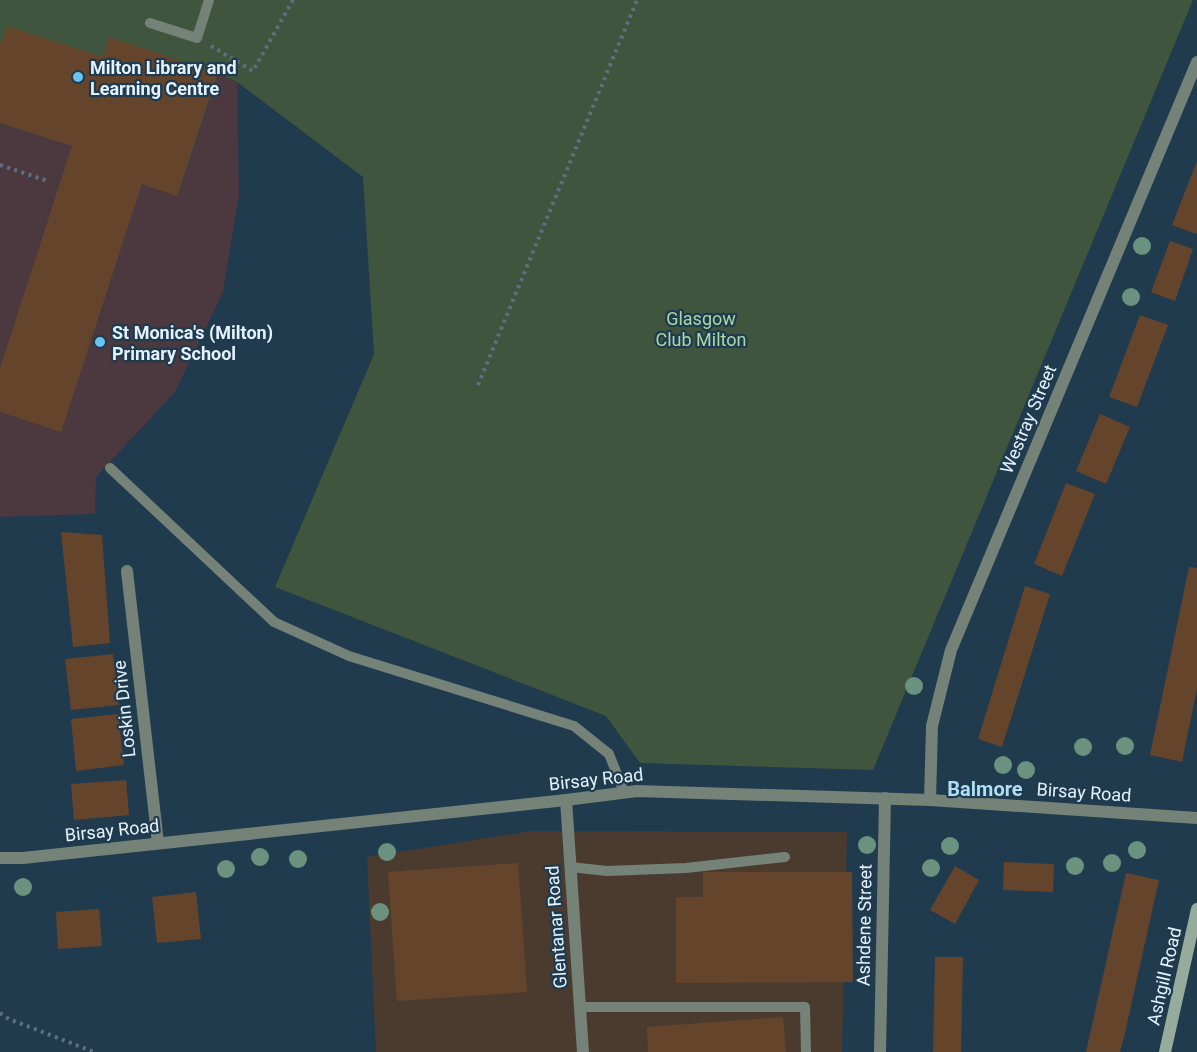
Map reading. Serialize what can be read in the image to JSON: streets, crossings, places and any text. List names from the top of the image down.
{
  "streets": {
    "street": [
      "Westray Street",
      "Loskin Drive",
      "Birsay Road",
      "Ashdene Street",
      "Glentanar Road",
      "Ashgill Road"
    ]
  },
  "crossings": [
    ["Westray Street", "Birsay Road"],
    ["Loskin Drive", "Birsay Road"],
    ["Birsay Road", "Ashdene Street"],
    ["Birsay Road", "Glentanar Road"]
  ],
  "districts": ["Balmore"],
  "parks": ["Glasgow Club Milton"],
  "places": ["Milton Library and Learning Centre", "St Monica's (Milton) Primary School"]
}
